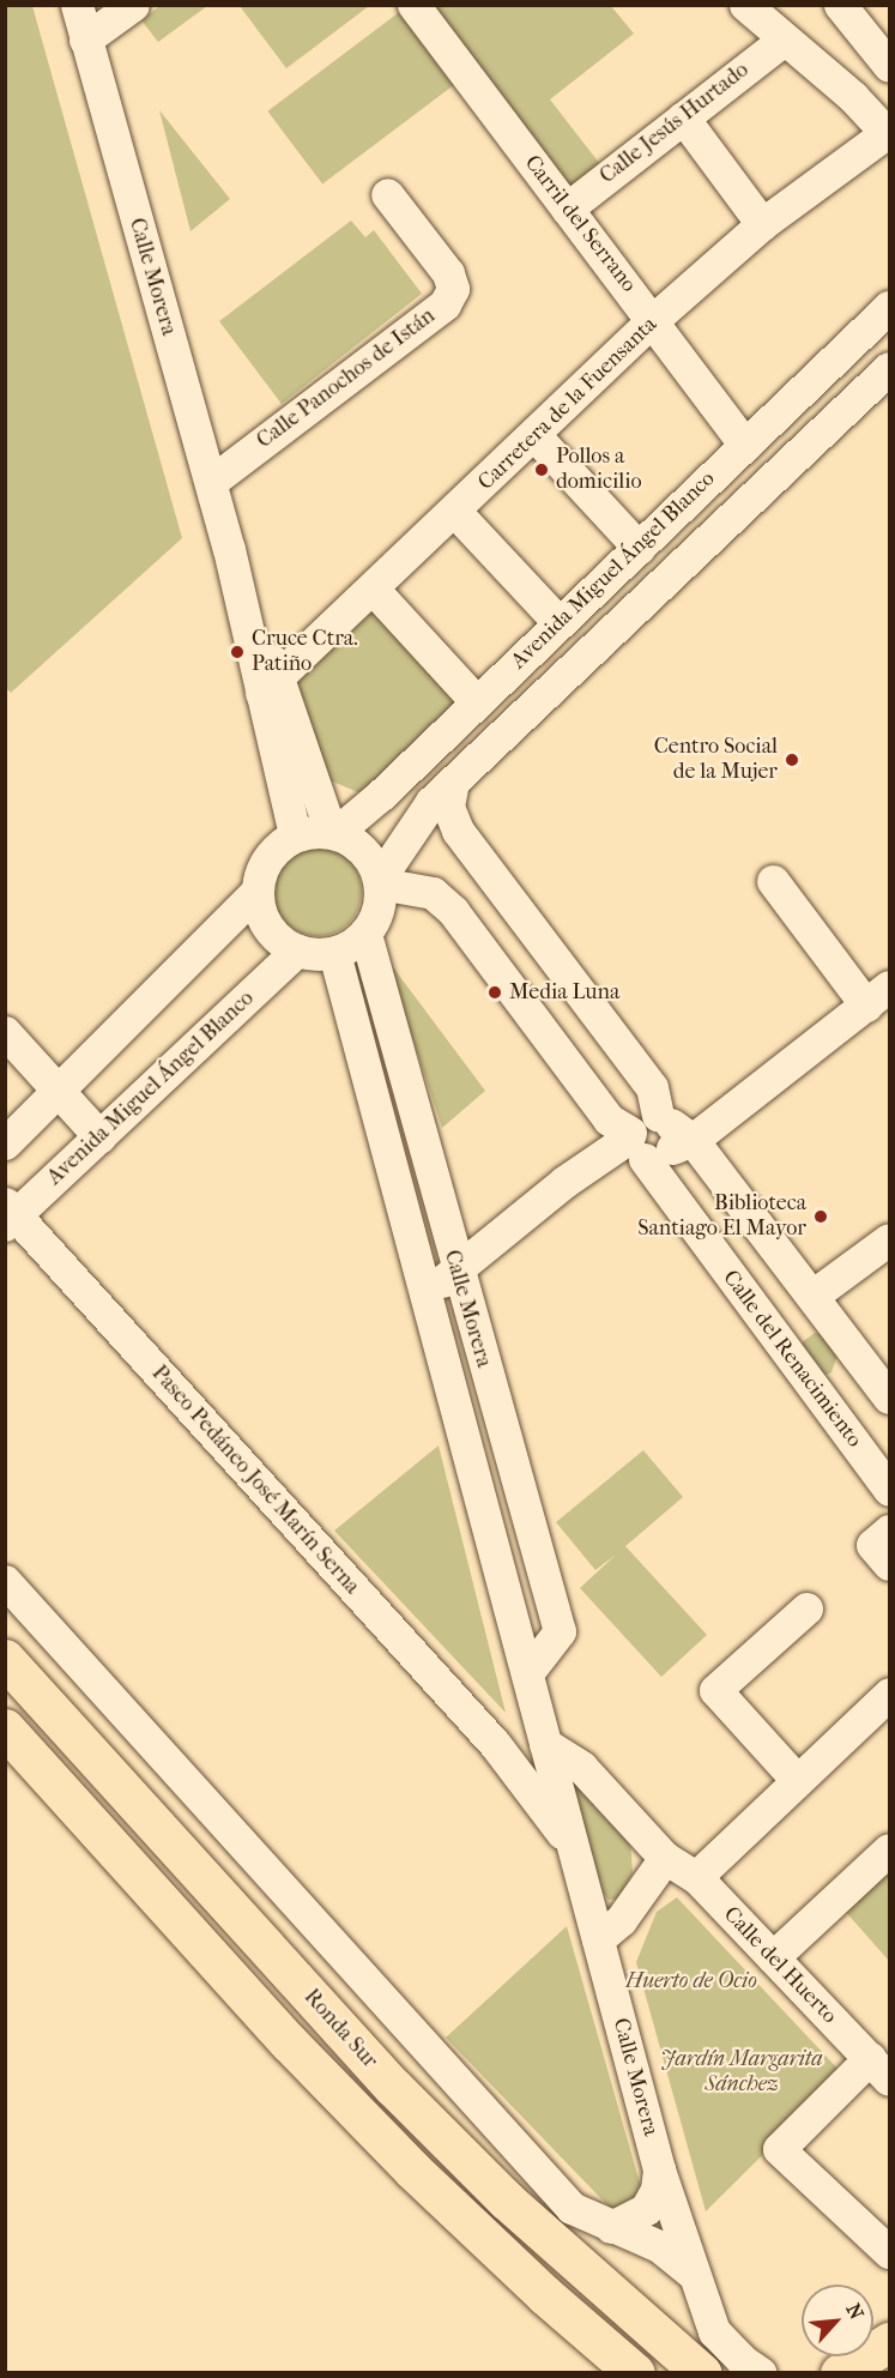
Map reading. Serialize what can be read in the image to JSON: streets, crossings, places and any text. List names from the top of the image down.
{
  "streets": {
    "main road": ["Ronda Sur"],
    "street": [
      "Calle Jesús Hurtado",
      "Carril del Serrano",
      "Calle Morera",
      "Calle Panochos de Istán",
      "Carretera de la Fuensanta",
      "Avenida Miguel Ángel Blanco",
      "Calle del Renacimiento",
      "Paseo Pedáneo José Marín Serna",
      "Calle del Huerto"
    ]
  },
  "crossings": [
    ["Calle Jesús Hurtado", "Carril del Serrano"],
    ["Carril del Serrano", "Carretera de la Fuensanta"],
    ["Carril del Serrano", "Avenida Miguel Ángel Blanco"],
    ["Calle Morera", "Calle Panochos de Istán"],
    ["Calle Morera", "Carretera de la Fuensanta"],
    ["Calle Morera", "Avenida Miguel Ángel Blanco"],
    ["Calle Morera", "Calle del Renacimiento"],
    ["Calle Morera", "Paseo Pedáneo José Marín Serna"],
    ["Calle Morera", "Calle del Huerto"],
    ["Avenida Miguel Ángel Blanco", "Calle del Renacimiento"],
    ["Avenida Miguel Ángel Blanco", "Paseo Pedáneo José Marín Serna"]
  ],
  "parks": ["Huerto de Ocio", "Jardín Margarita Sánchez"],
  "places": [
    "Pollos a domicilio",
    "Cruce Ctra. Patiño",
    "Centro Social de la Mujer",
    "Media Luna",
    "Biblioteca Santiago El Mayor"
  ],
  "north": "top right"
}
